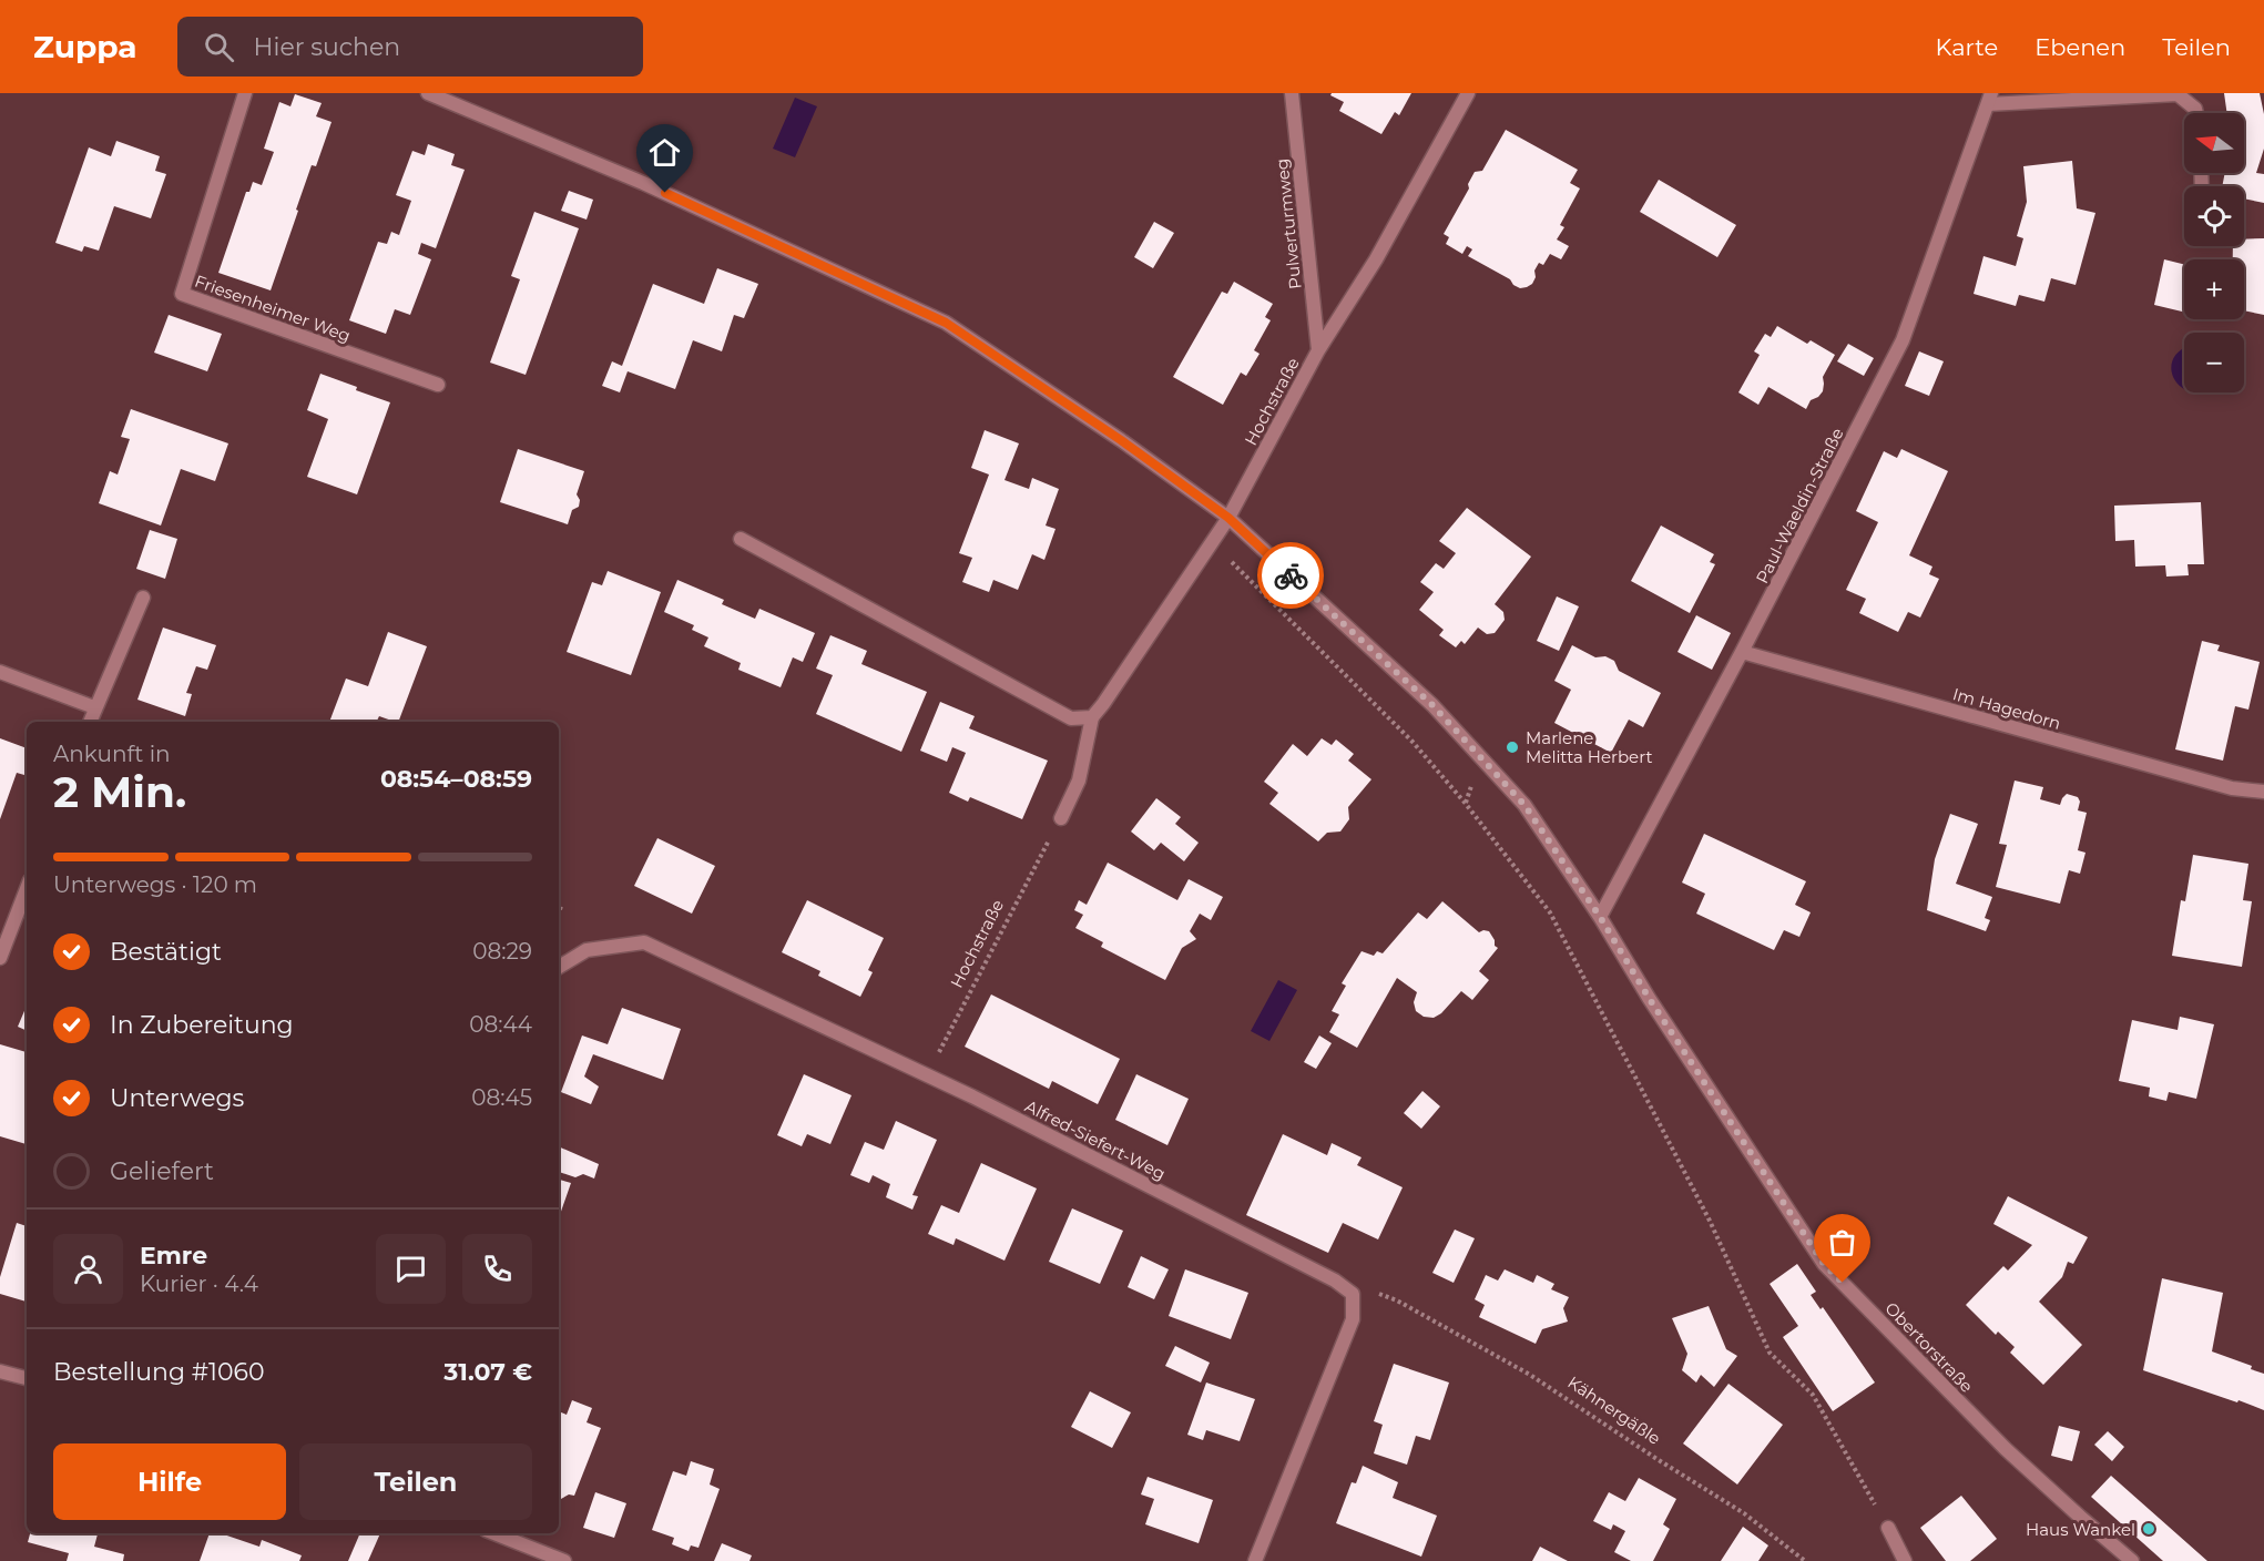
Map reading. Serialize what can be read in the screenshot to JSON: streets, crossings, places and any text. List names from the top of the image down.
{
  "streets": {
    "street": [
      "Pulverturmweg",
      "Friesenheimer Weg",
      "Hochstraße",
      "Paul-Waeldin-Straße",
      "Im Hagedorn",
      "Alfred-Siefert-Weg",
      "Obertorstraße"
    ],
    "path": ["Kähnergäßle"]
  },
  "crossings": [
    ["Pulverturmweg", "Hochstraße"],
    ["Hochstraße", "Obertorstraße"],
    ["Paul-Waeldin-Straße", "Im Hagedorn"],
    ["Paul-Waeldin-Straße", "Obertorstraße"]
  ],
  "places": ["Marlene Melitta Herbert", "Haus Wankel"],
  "north": "left",
  "page": {
    "header": "Zuppa",
    "search": "Hier suchen",
    "nav": ["Karte", "Ebenen", "Teilen"],
    "map_buttons": ["+", "−"],
    "heading": ["2 Min.", "Ankunft in", "08:54–08:59"],
    "panel": [
      "Emre",
      "Kurier · 4.4",
      "Bestellung #1060",
      "31.07 €"
    ],
    "bar": "Unterwegs · 120 m",
    "list": [
      ["Bestätigt", "08:29"],
      ["In Zubereitung", "08:44"],
      ["Unterwegs", "08:45"],
      "Geliefert"
    ],
    "buttons": ["Hilfe", "Teilen"]
  }
}
